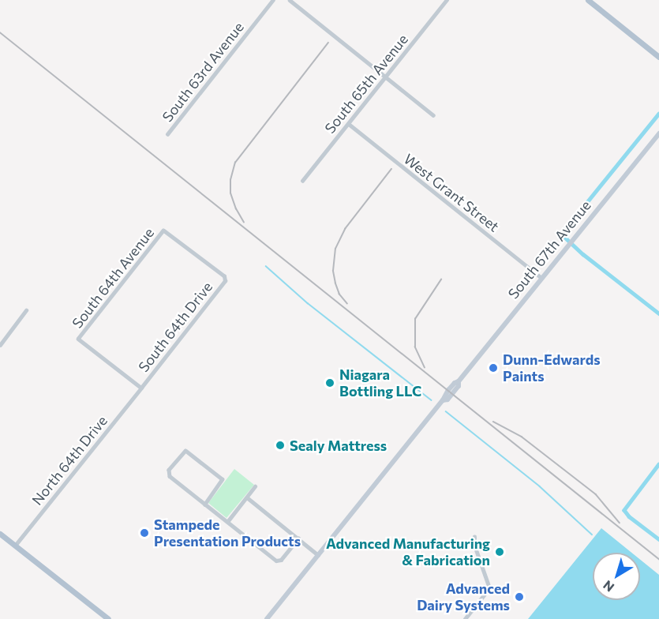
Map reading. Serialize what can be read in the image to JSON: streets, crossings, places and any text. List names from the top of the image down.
{
  "streets": {
    "main road": ["South 67th Avenue"],
    "street": [
      "South 63rd Avenue",
      "South 65th Avenue",
      "West Grant Street",
      "South 64th Avenue",
      "South 64th Drive",
      "North 64th Drive"
    ]
  },
  "crossings": [
    ["South 65th Avenue", "West Grant Street"],
    ["West Grant Street", "South 67th Avenue"],
    ["South 64th Avenue", "South 64th Drive"],
    ["South 64th Avenue", "North 64th Drive"],
    ["South 64th Drive", "North 64th Drive"]
  ],
  "places": [
    "Dunn-Edwards Paints",
    "Niagara Bottling LLC",
    "Sealy Mattress",
    "Stampede Presentation Products",
    "Advanced Manufacturing & Fabrication",
    "Advanced Dairy Systems"
  ],
  "north": "bottom left"
}
